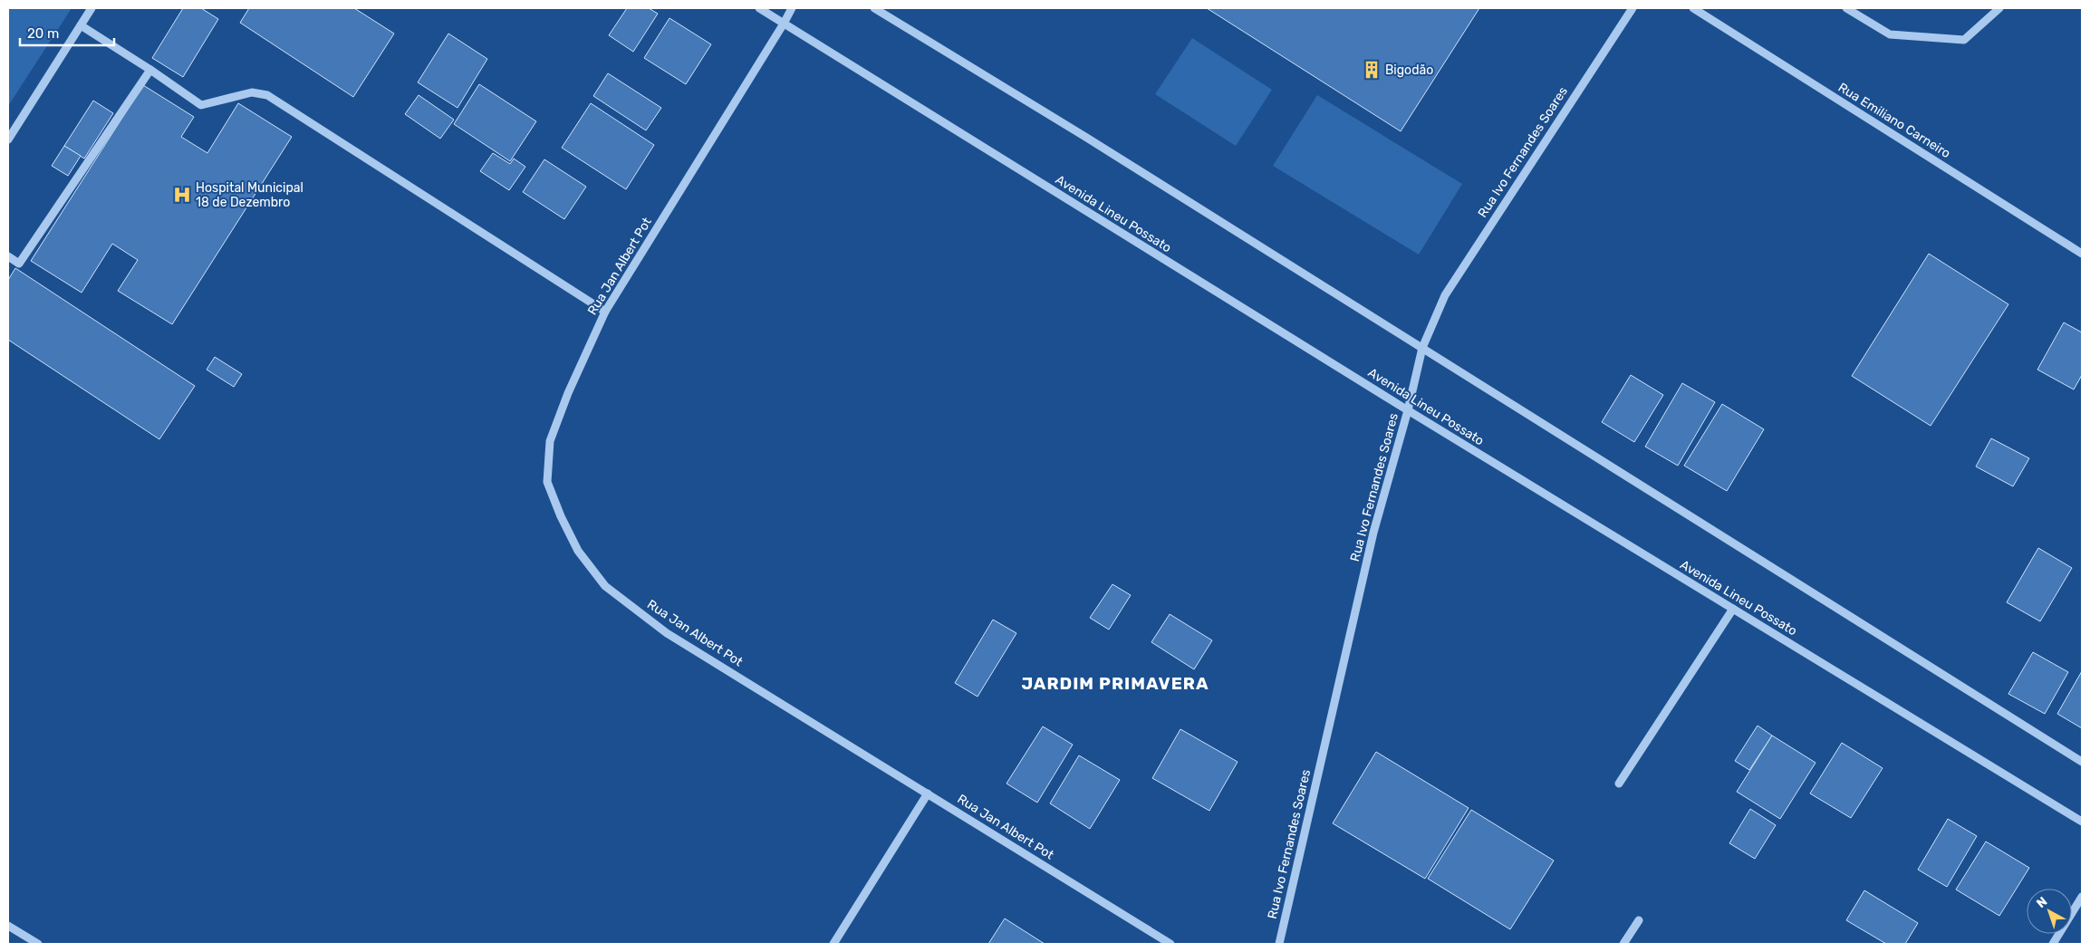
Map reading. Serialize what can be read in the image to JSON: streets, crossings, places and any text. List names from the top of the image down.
{
  "streets": {
    "street": [
      "Rua Emiliano Carneiro",
      "Rua Ivo Fernandes Soares",
      "Avenida Lineu Possato",
      "Rua Jan Albert Pot"
    ]
  },
  "crossings": [
    ["Rua Ivo Fernandes Soares", "Avenida Lineu Possato"],
    ["Avenida Lineu Possato", "Rua Jan Albert Pot"]
  ],
  "districts": ["JARDIM PRIMAVERA"],
  "places": {
    "building": ["Bigodão"],
    "hospital": ["Hospital Municipal 18 de Dezembro"]
  },
  "scale_bar": "20 m",
  "north": "top left"
}
